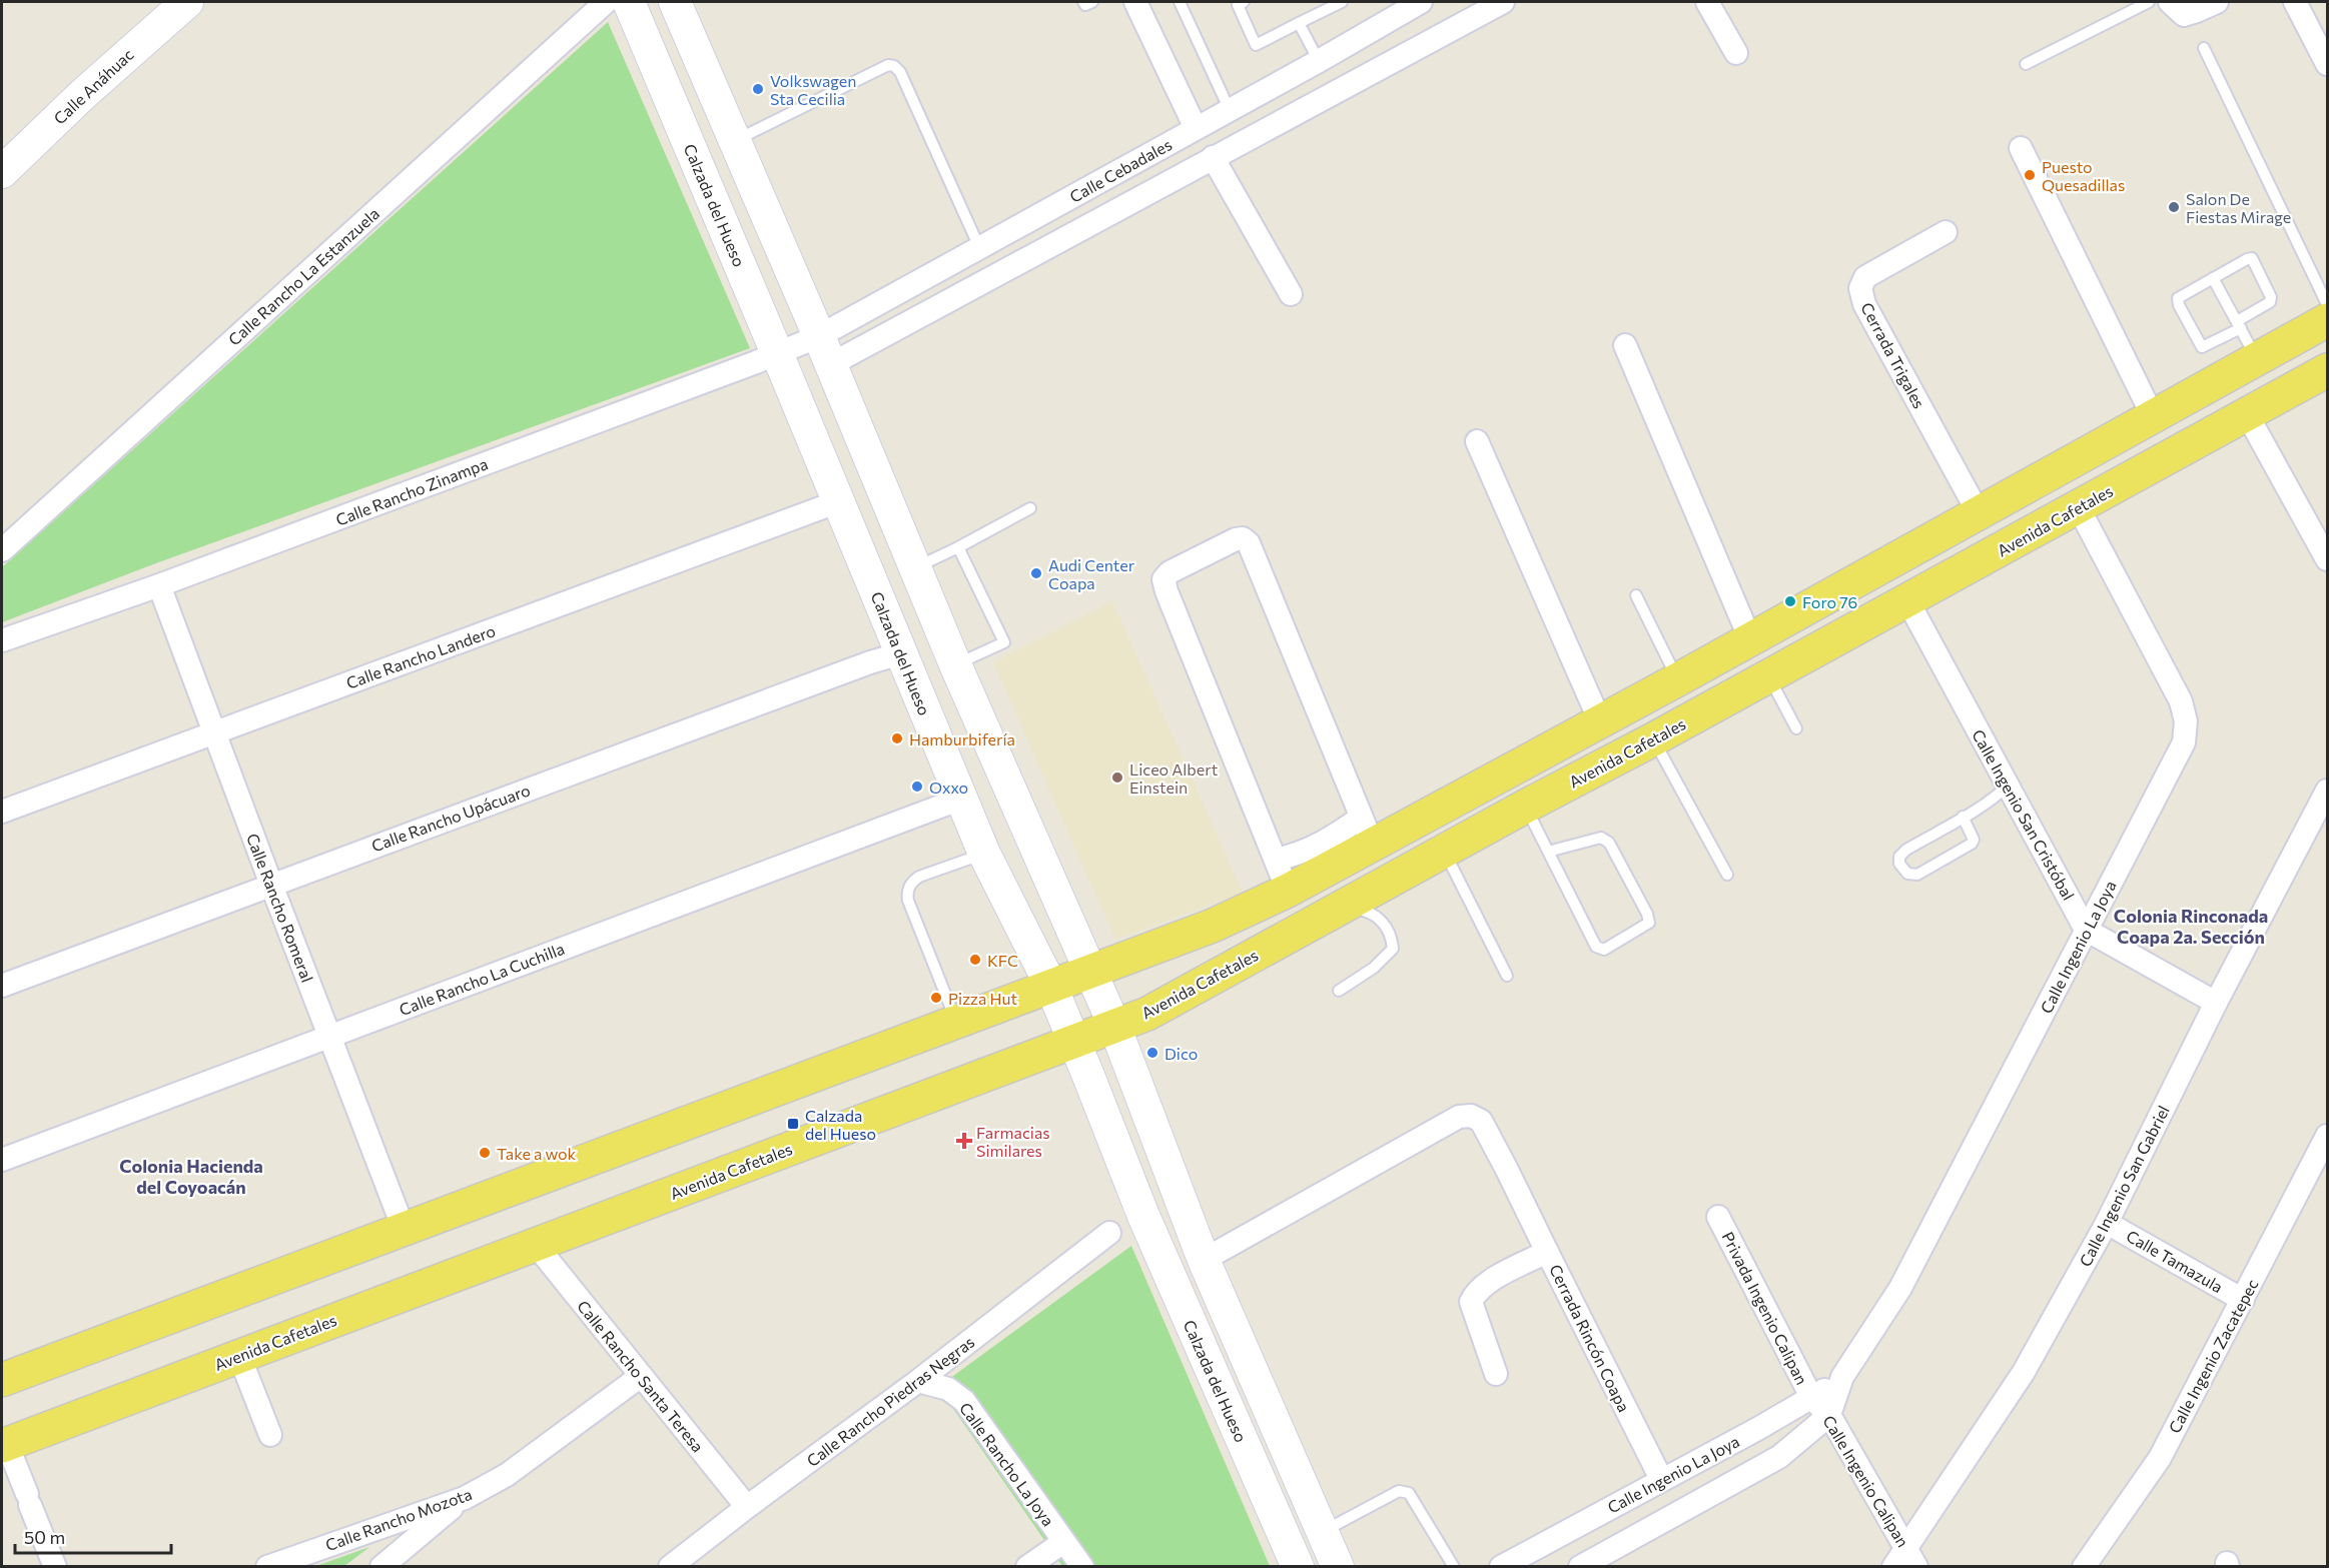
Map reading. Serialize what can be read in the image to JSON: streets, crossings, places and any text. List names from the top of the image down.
{
  "streets": {
    "main road": ["Calle Anáhuac", "Calzada del Hueso", "Avenida Cafetales"],
    "street": [
      "Calle Cebadales",
      "Calle Rancho La Estanzuela",
      "Cerrada Trigales",
      "Calle Rancho Zinampa",
      "Calle Rancho Landero",
      "Calle Ingenio San Cristóbal",
      "Calle Rancho Upácuaro",
      "Calle Rancho Romeral",
      "Calle Ingenio La Joya",
      "Calle Rancho La Cuchilla",
      "Calle Ingenio San Gabriel",
      "Calle Tamazula",
      "Privada Ingenio Calipan",
      "Cerrada Rincón Coapa",
      "Calle Ingenio Zacatepec",
      "Calle Rancho Santa Teresa",
      "Calle Rancho Piedras Negras",
      "Calle Rancho La Joya",
      "Calle Ingenio Calipan",
      "Calle Rancho Mozota"
    ]
  },
  "crossings": [
    ["Calle Cebadales", "Calle Rancho Zinampa"],
    ["Calzada del Hueso", "Calle Rancho Zinampa"],
    ["Calzada del Hueso", "Avenida Cafetales"],
    ["Calzada del Hueso", "Calle Rancho Landero"],
    ["Calzada del Hueso", "Calle Rancho Upácuaro"],
    ["Calzada del Hueso", "Calle Rancho La Cuchilla"],
    ["Calle Rancho Zinampa", "Calle Rancho Romeral"],
    ["Avenida Cafetales", "Calle Ingenio San Cristóbal"],
    ["Avenida Cafetales", "Calle Ingenio La Joya"],
    ["Avenida Cafetales", "Calle Rancho Santa Teresa"],
    ["Calle Rancho Landero", "Calle Rancho Romeral"],
    ["Calle Ingenio San Cristóbal", "Calle Ingenio La Joya"],
    ["Calle Rancho Upácuaro", "Calle Rancho Romeral"],
    ["Calle Rancho Romeral", "Calle Rancho La Cuchilla"],
    ["Calle Ingenio La Joya", "Privada Ingenio Calipan"],
    ["Calle Ingenio La Joya", "Cerrada Rincón Coapa"],
    ["Calle Ingenio La Joya", "Calle Ingenio Calipan"],
    ["Calle Ingenio San Gabriel", "Calle Tamazula"],
    ["Calle Ingenio San Gabriel", "Calle Ingenio Calipan"],
    ["Calle Tamazula", "Calle Ingenio Zacatepec"],
    ["Privada Ingenio Calipan", "Calle Ingenio Calipan"],
    ["Calle Rancho Santa Teresa", "Calle Rancho Piedras Negras"],
    ["Calle Rancho Santa Teresa", "Calle Rancho Mozota"],
    ["Calle Rancho Piedras Negras", "Calle Rancho La Joya"]
  ],
  "districts": ["Colonia Rinconada Coapa 2a. Sección", "Colonia Hacienda del Coyoacán"],
  "places": {
    "other": [
      "Volkswagen Sta Cecilia",
      "Puesto Quesadillas",
      "Salon De Fiestas Mirage",
      "Audi Center Coapa",
      "Foro 76",
      "Hamburbifería",
      "Liceo Albert Einstein",
      "Oxxo",
      "KFC",
      "Pizza Hut",
      "Dico",
      "Take a wok"
    ],
    "transit": ["Calzada del Hueso"],
    "health": ["Farmacias Similares"]
  },
  "scale_bar": "50 m"
}
